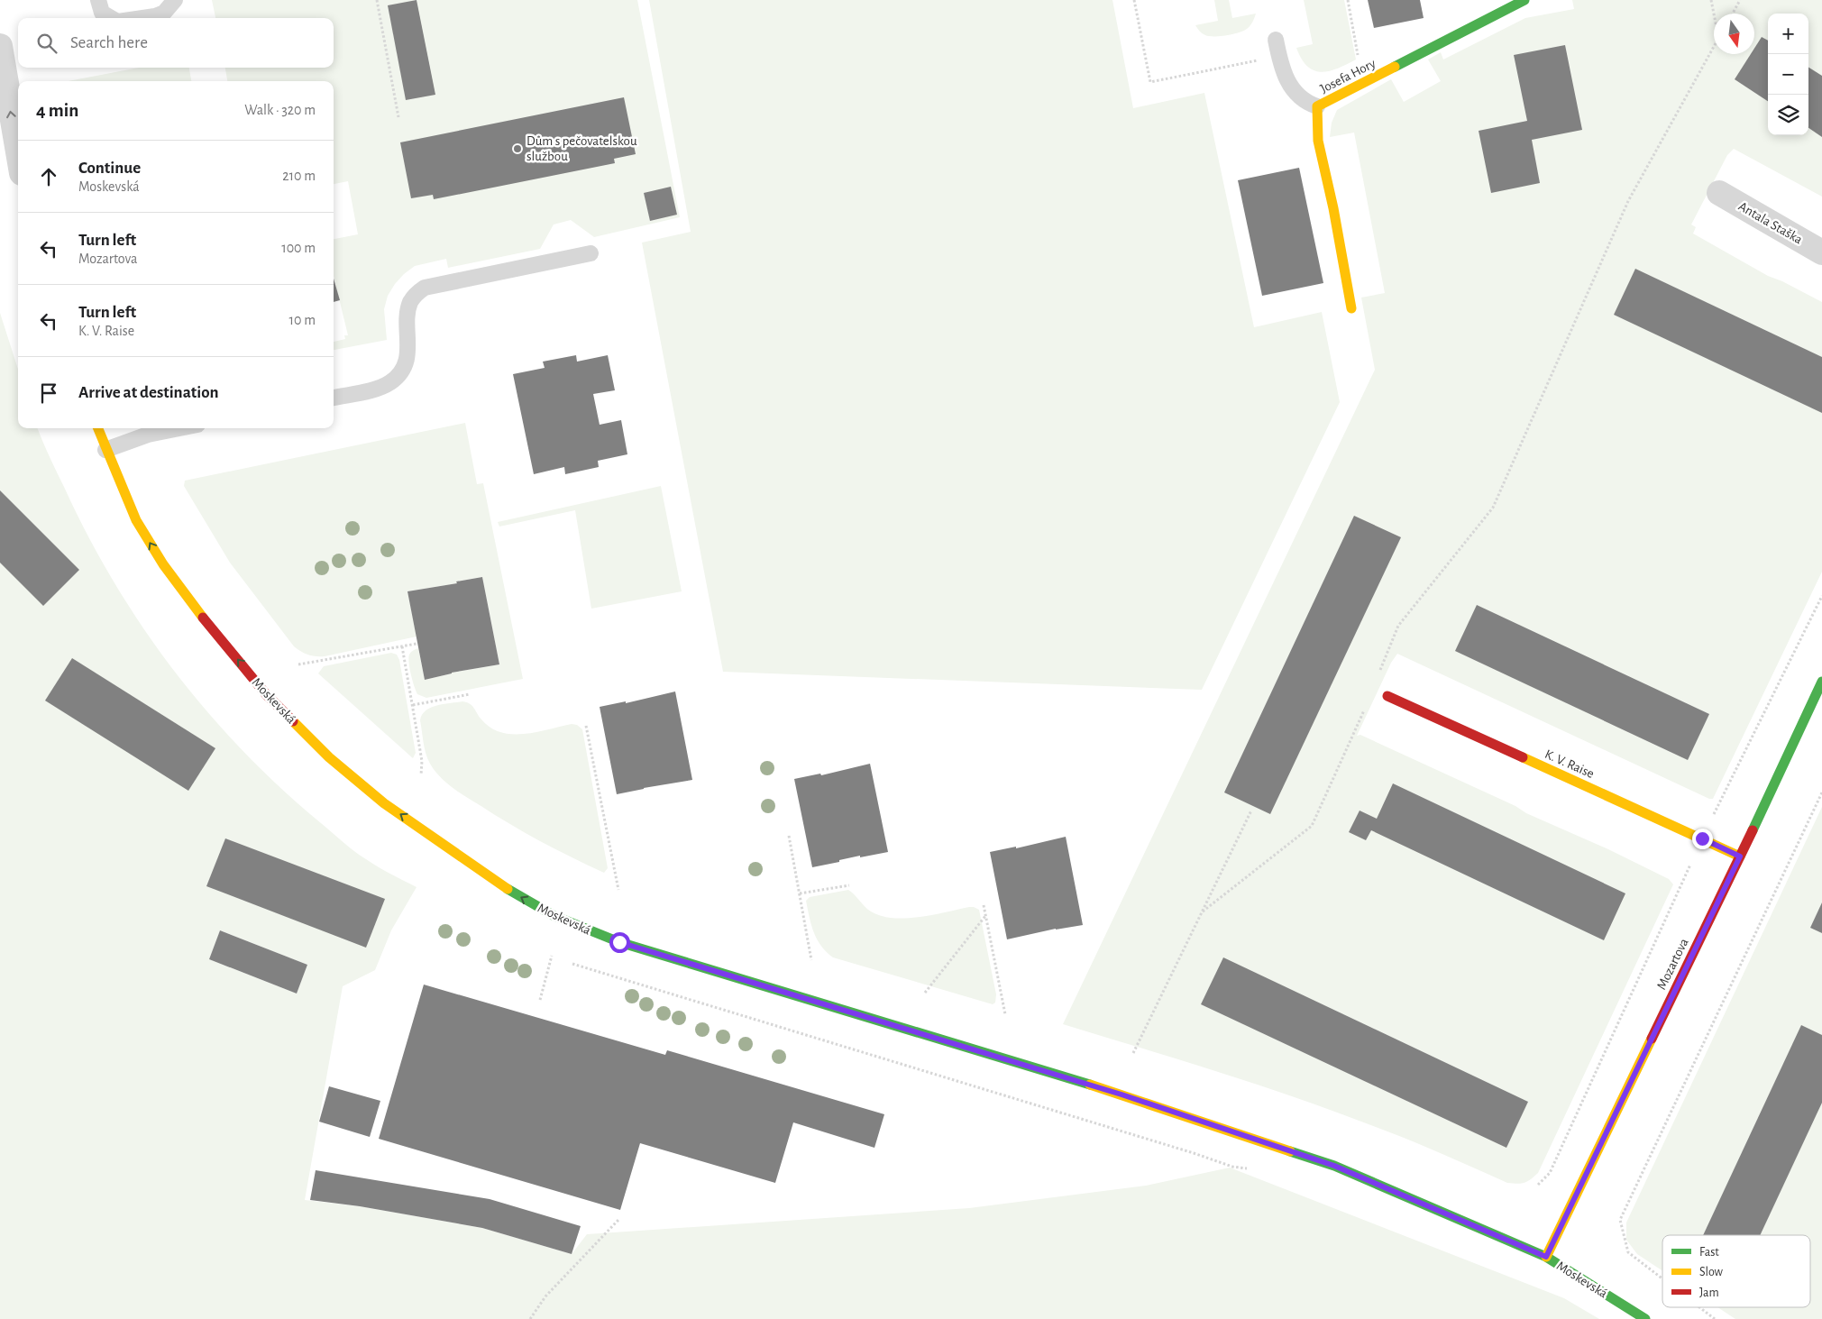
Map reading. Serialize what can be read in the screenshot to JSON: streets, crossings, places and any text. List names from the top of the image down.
{
  "streets": {
    "street": [
      "Josefa Hory",
      "Antala Staška",
      "Moskevská",
      "K. V. Raise",
      "Mozartova"
    ]
  },
  "crossings": [
    ["Moskevská", "Mozartova"],
    ["K. V. Raise", "Mozartova"]
  ],
  "one_way": ["Moskevská"],
  "places": ["Dům s pečovatelskou službou"],
  "legend": ["Fast", "Slow", "Jam"],
  "north": "bottom",
  "page": {
    "map_buttons": ["+", "−"],
    "search": "Search here",
    "heading": ["4 min", "Walk · 320 m"],
    "list": [
      ["Continue", "Moskevská", "210 m"],
      ["Turn left", "Mozartova", "100 m"],
      ["Turn left", "K. V. Raise", "10 m"],
      "Arrive at destination"
    ]
  }
}
